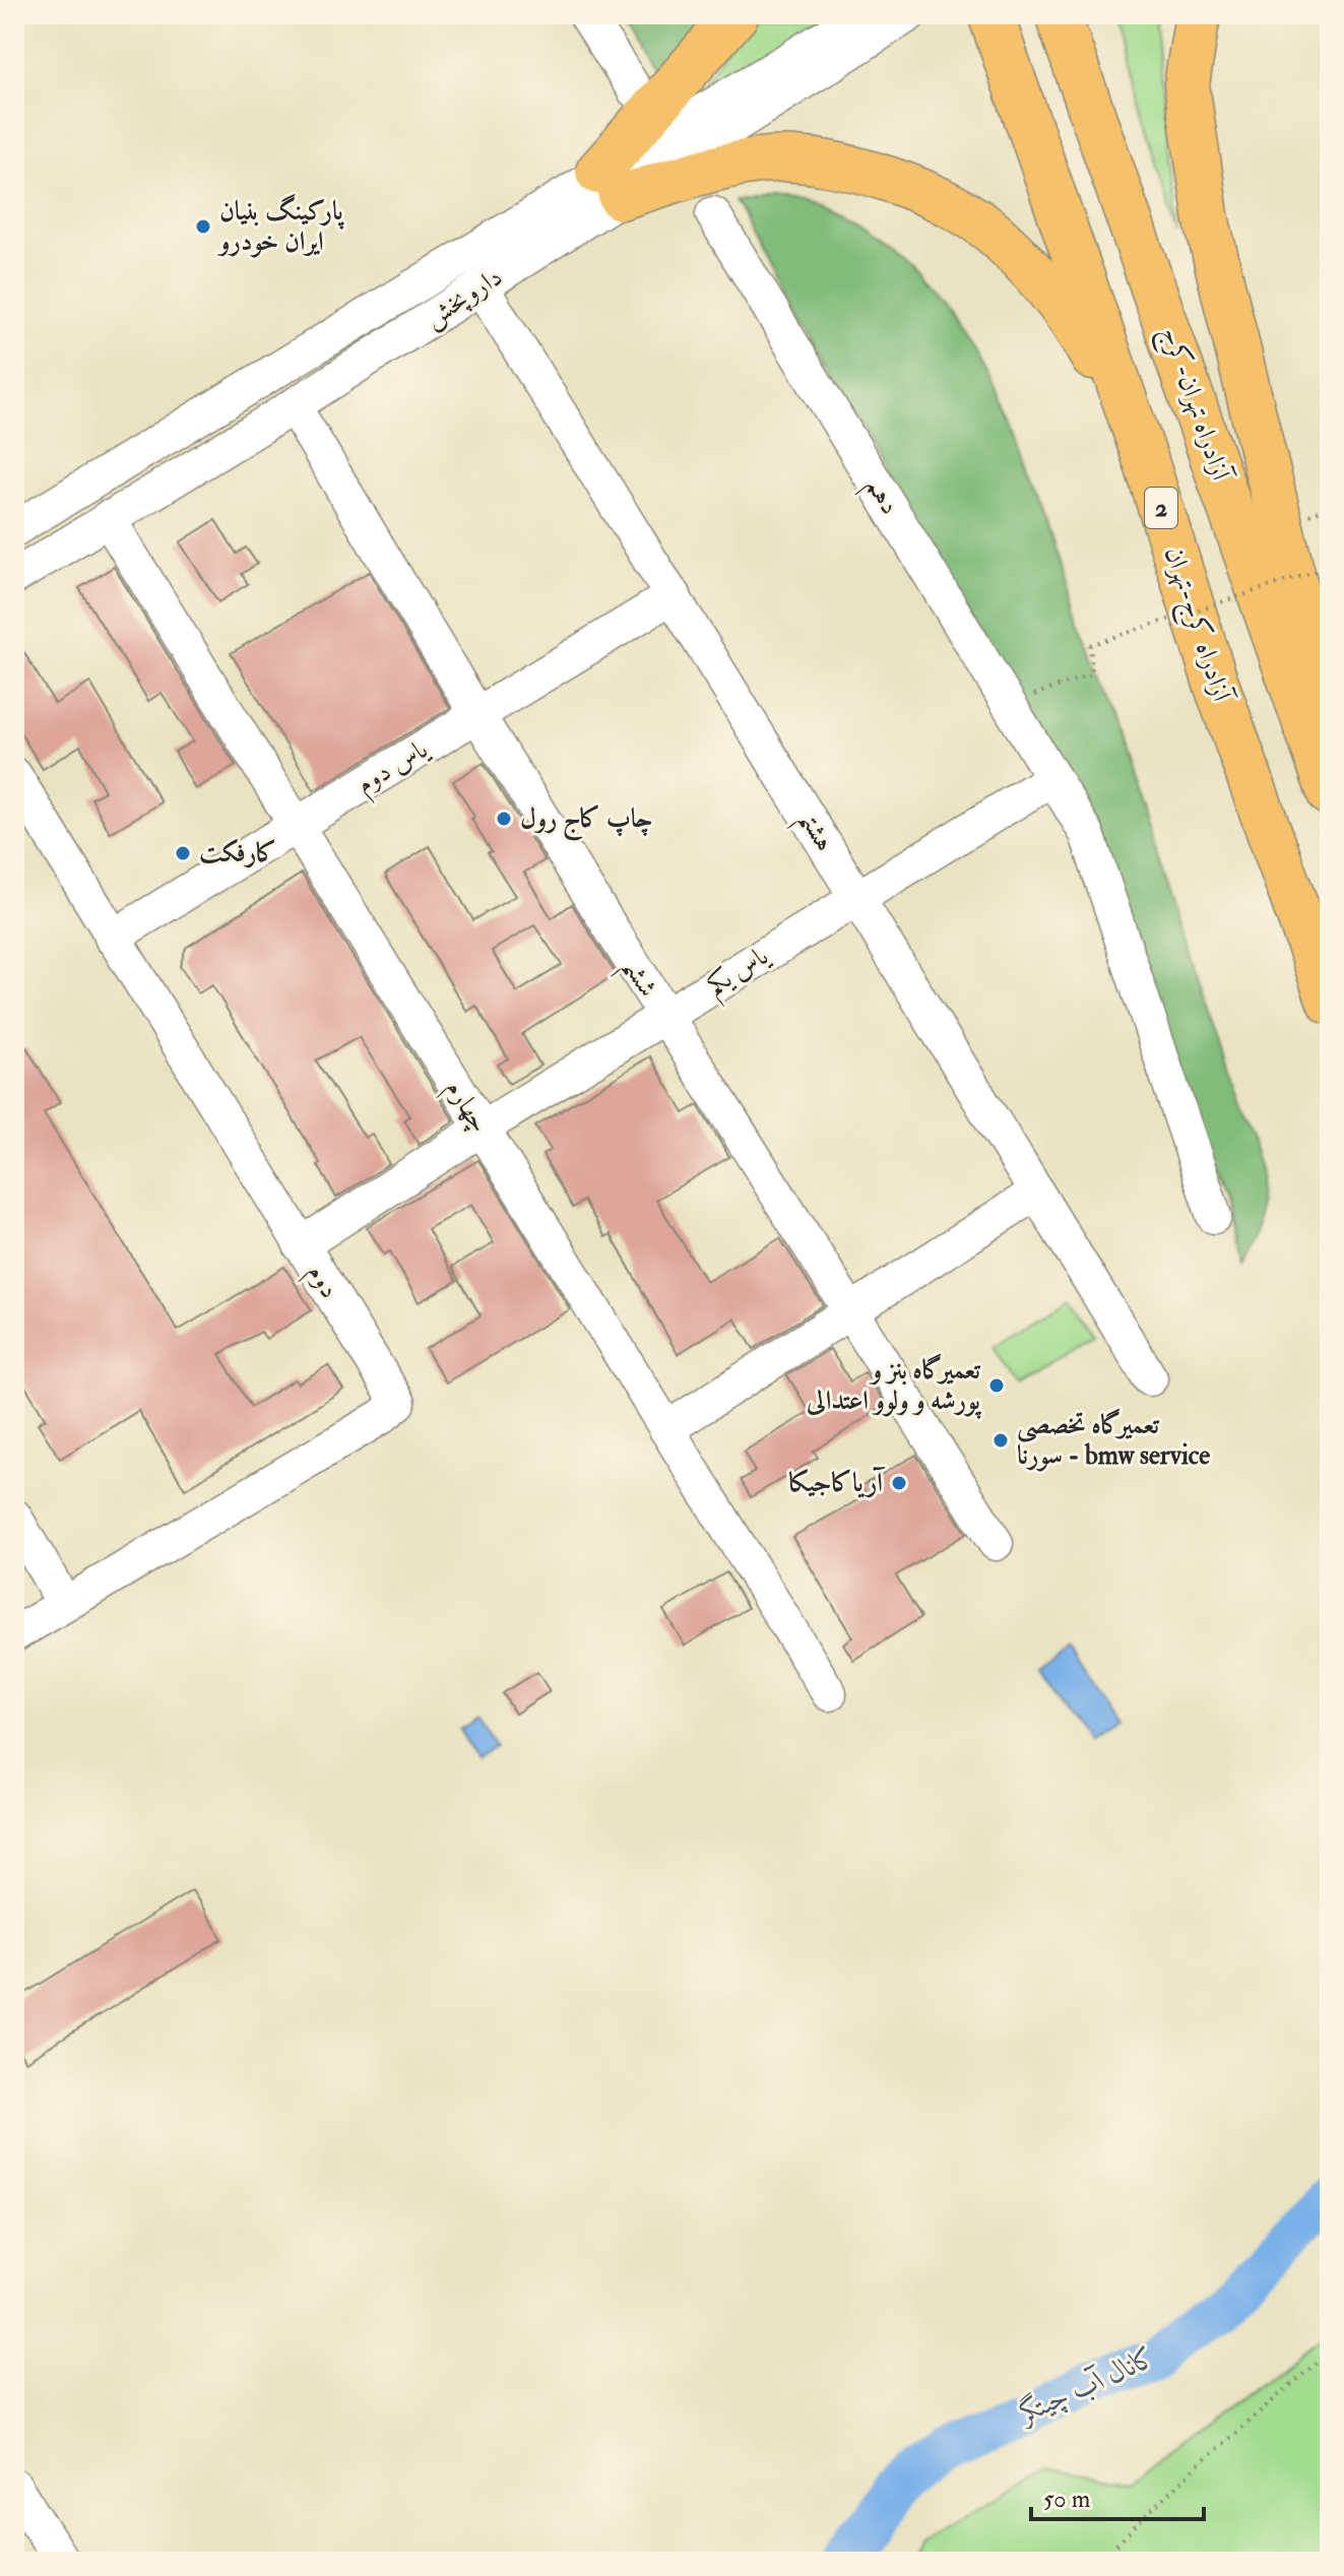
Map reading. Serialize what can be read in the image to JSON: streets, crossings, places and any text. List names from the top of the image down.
{
  "streets": {
    "highway": ["آزادراه تهران-کرج", "2", "آزادراه کرج-تهران"],
    "street": [
      "داروپخش",
      "دهم",
      "یاس دوم",
      "هشتم",
      "یاس یکم",
      "ششم",
      "چهارم",
      "دوم"
    ]
  },
  "crossings": [
    ["داروپخش", "هشتم"],
    ["داروپخش", "ششم"],
    ["داروپخش", "چهارم"],
    ["دهم", "یاس یکم"],
    ["یاس دوم", "هشتم"],
    ["یاس دوم", "ششم"],
    ["یاس دوم", "چهارم"],
    ["یاس دوم", "دوم"],
    ["هشتم", "یاس یکم"],
    ["یاس یکم", "ششم"],
    ["یاس یکم", "چهارم"],
    ["یاس یکم", "دوم"]
  ],
  "water": ["کانال آب چیتگر"],
  "places": [
    "پارکینگ بنیان ایران خودرو",
    "چاپ کاج رول",
    "کارفکت",
    "تعمیرگاه بنز و پورشه و ولوو اعتدالی",
    "تعمیرگاه تخصصی سورنا - bmw service",
    "آریاکاجیکا"
  ],
  "scale_bar": "50 m"
}
